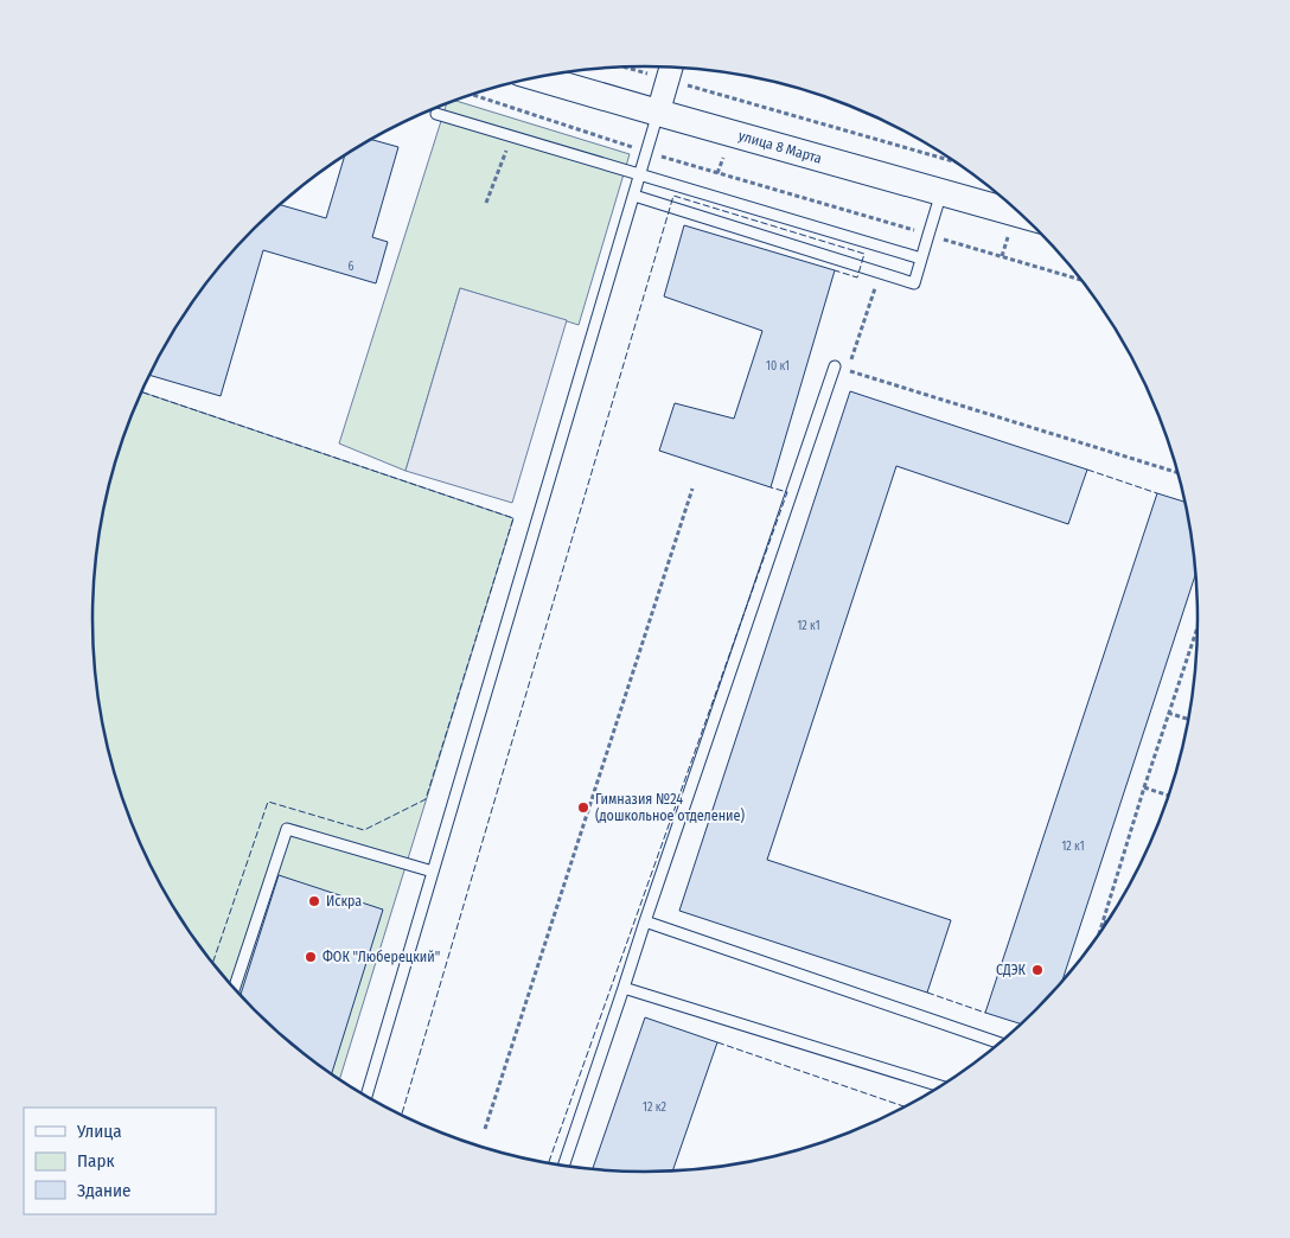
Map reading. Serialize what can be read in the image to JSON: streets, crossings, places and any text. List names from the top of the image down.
{
  "streets": {
    "street": ["улица 8 Марта"]
  },
  "places": [
    "Гимназия №24 (дошкольное отделение)",
    "Искра",
    "ФОК \"Люберецкий\"",
    "СДЭК"
  ],
  "house_numbers": [
    "6",
    "10 к1",
    "12 к1",
    "12 к1",
    "12 к2"
  ],
  "legend": ["Улица", "Парк", "Здание"]
}
